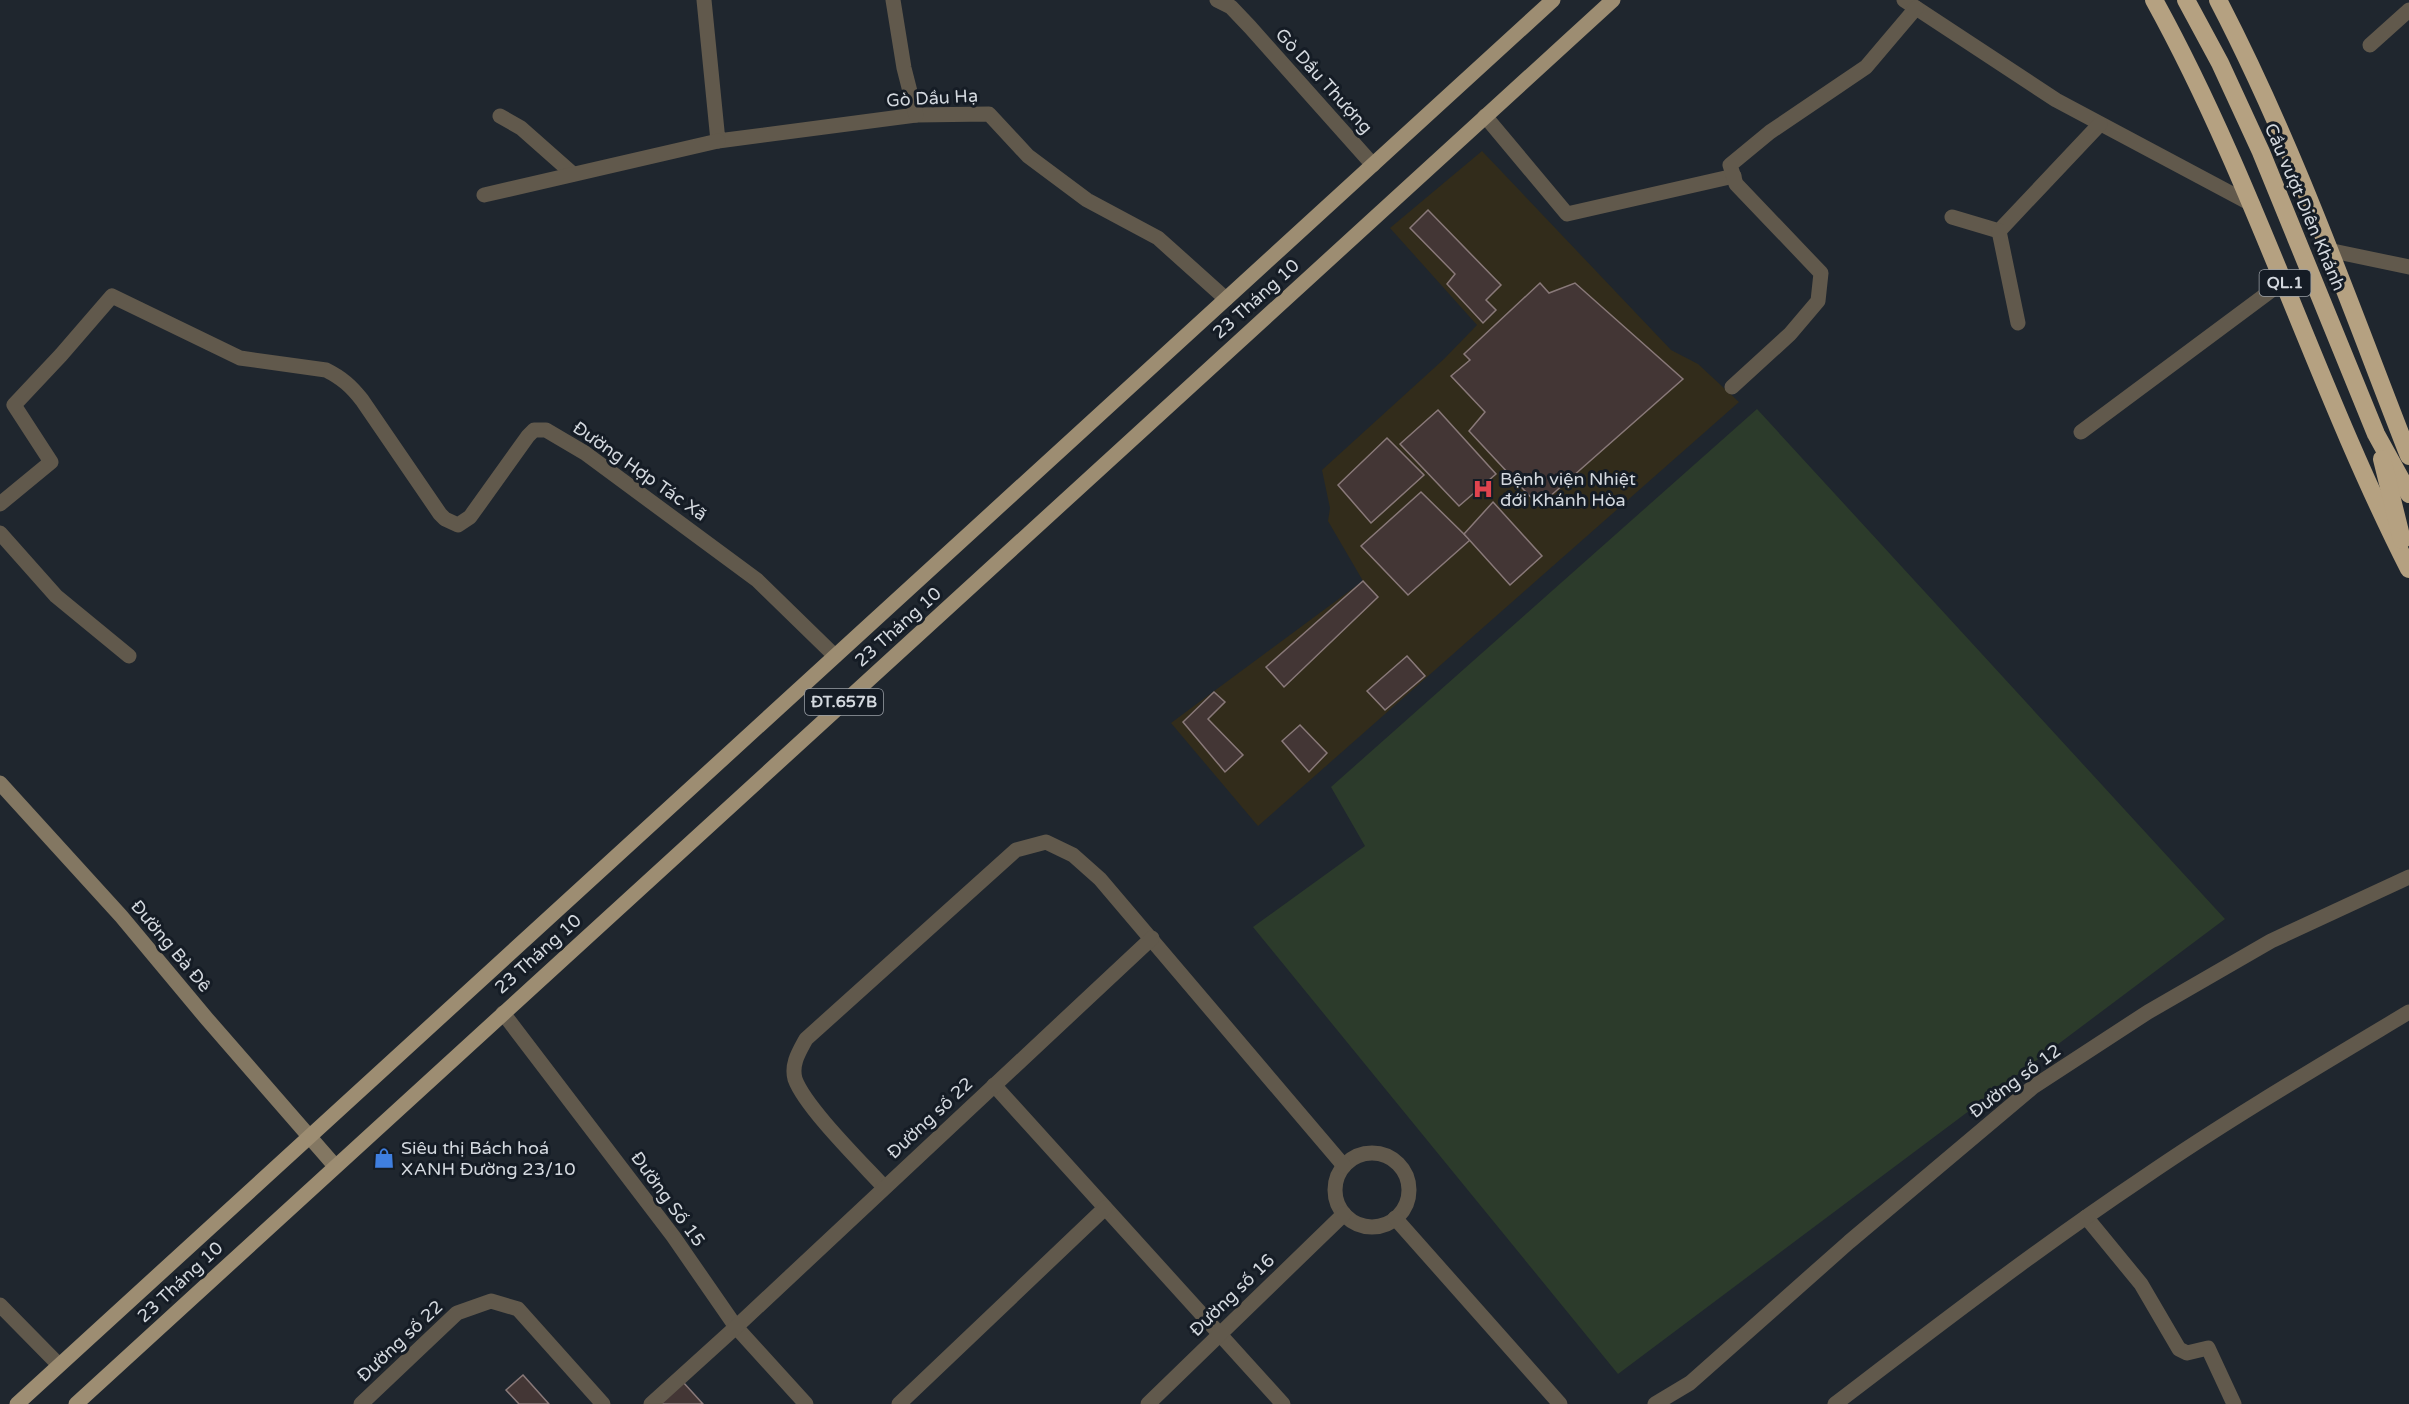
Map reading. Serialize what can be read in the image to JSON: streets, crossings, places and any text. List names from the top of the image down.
{
  "streets": {
    "highway": ["Cầu vượt Diên Khánh", "QL.1"],
    "main road": ["23 Tháng 10", "ĐT.657B"],
    "street": [
      "Gò Dầu Thượng",
      "Gò Dầu Hạ",
      "Đường Hợp Tác Xã",
      "Đường Bà Đê",
      "Đường số 12",
      "Đường số 22",
      "Đường Số 15",
      "Đường số 16"
    ]
  },
  "crossings": [
    ["Gò Dầu Thượng", "23 Tháng 10"],
    ["Gò Dầu Hạ", "23 Tháng 10"],
    ["Cầu vượt Diên Khánh", "QL.1"],
    ["23 Tháng 10", "Đường Hợp Tác Xã"],
    ["23 Tháng 10", "Đường Bà Đê"],
    ["23 Tháng 10", "Đường Số 15"],
    ["Đường số 22", "Đường Số 15"]
  ],
  "places": {
    "hospital": ["Bệnh viện Nhiệt đới Khánh Hòa"],
    "shop": ["Siêu thị Bách hoá XANH Đường 23/10"]
  }
}
